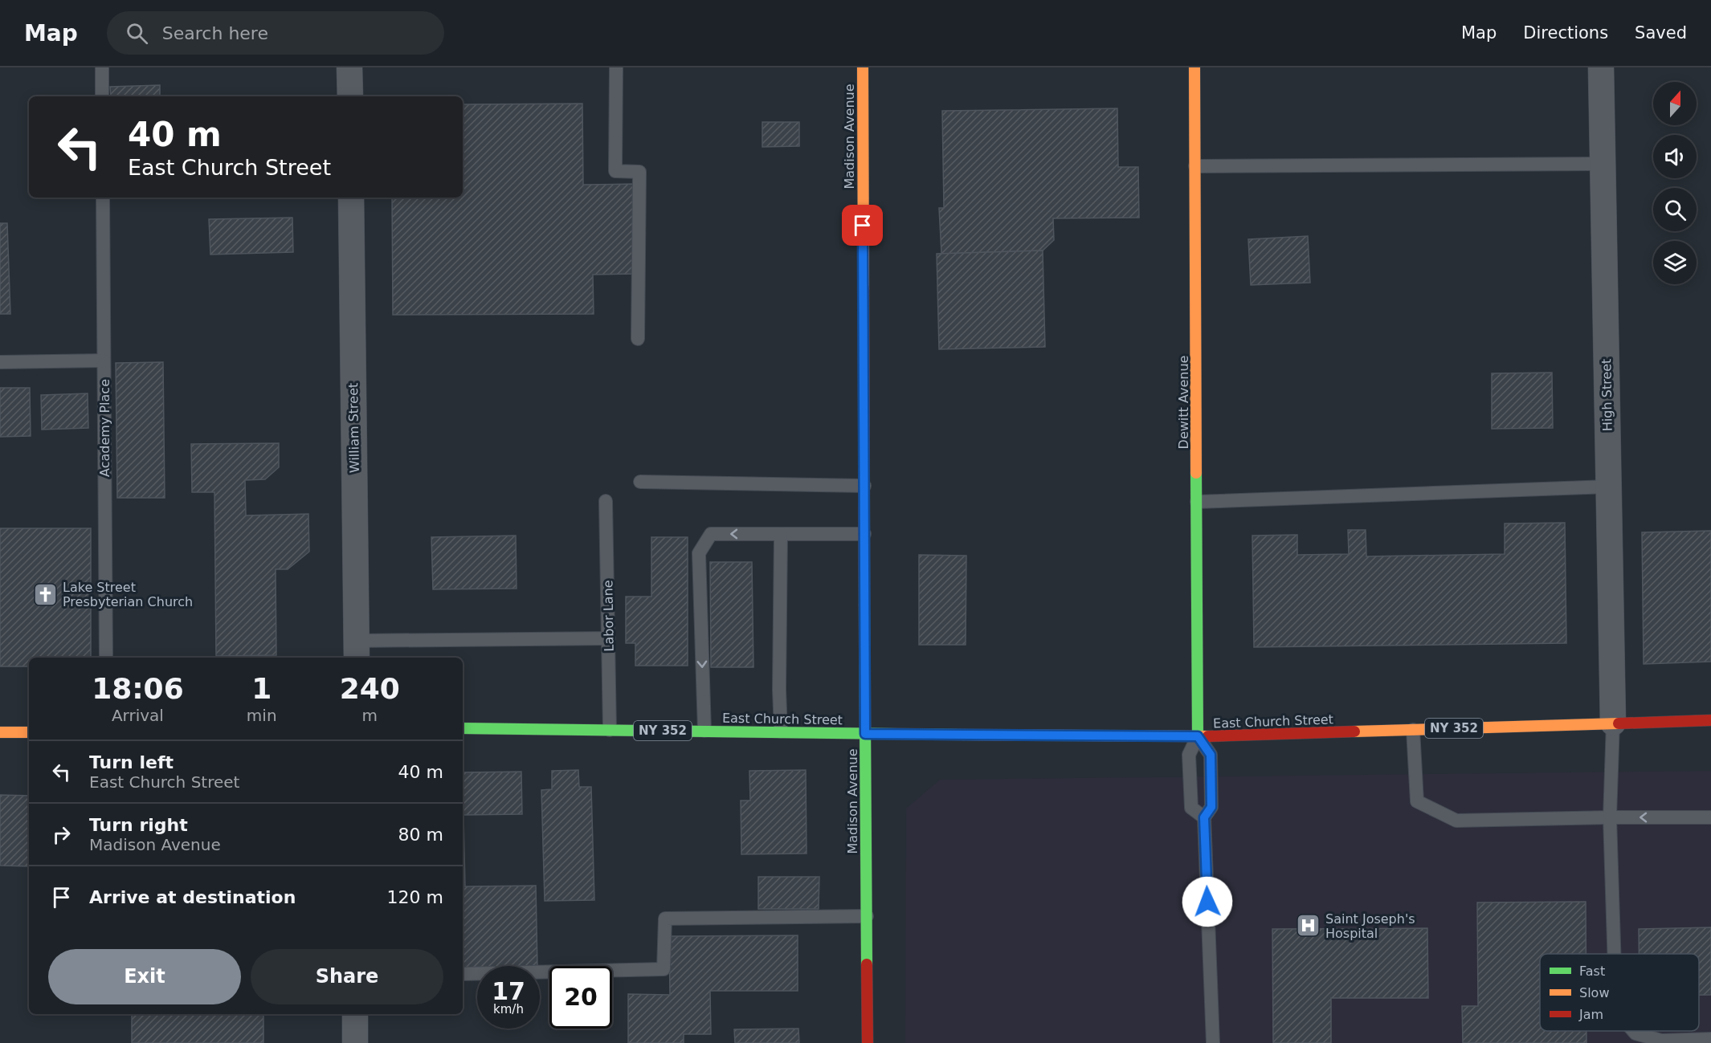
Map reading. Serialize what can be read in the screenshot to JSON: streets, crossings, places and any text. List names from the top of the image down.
{
  "streets": {
    "main road": [
      "Madison Avenue",
      "Dewitt Avenue",
      "East Church Street",
      "NY 352"
    ],
    "street": ["High Street", "William Street"],
    "lane": ["Academy Place", "Labor Lane"]
  },
  "crossings": [
    ["Madison Avenue", "East Church Street"],
    ["High Street", "East Church Street"],
    ["Dewitt Avenue", "East Church Street"],
    ["Labor Lane", "East Church Street"]
  ],
  "places": {
    "church": ["Lake Street Presbyterian Church"],
    "hospital": ["Saint Joseph's Hospital"]
  },
  "legend": ["Fast", "Slow", "Jam"],
  "north": "top",
  "page": {
    "header": "Map",
    "search": "Search here",
    "nav": ["Map", "Directions", "Saved"],
    "turn": ["40 m", "East Church Street"],
    "eta": [
      "18:06",
      "Arrival",
      "1",
      "min",
      "240",
      "m"
    ],
    "list": [
      {
        "name": "Turn left",
        "note": "East Church Street",
        "value": "40 m"
      },
      {
        "name": "Turn right",
        "note": "Madison Avenue",
        "value": "80 m"
      },
      {
        "name": "Arrive at destination",
        "value": "120 m"
      }
    ],
    "buttons": ["Exit", "Share"],
    "speed": "17 km/h",
    "limit": "20"
  }
}
